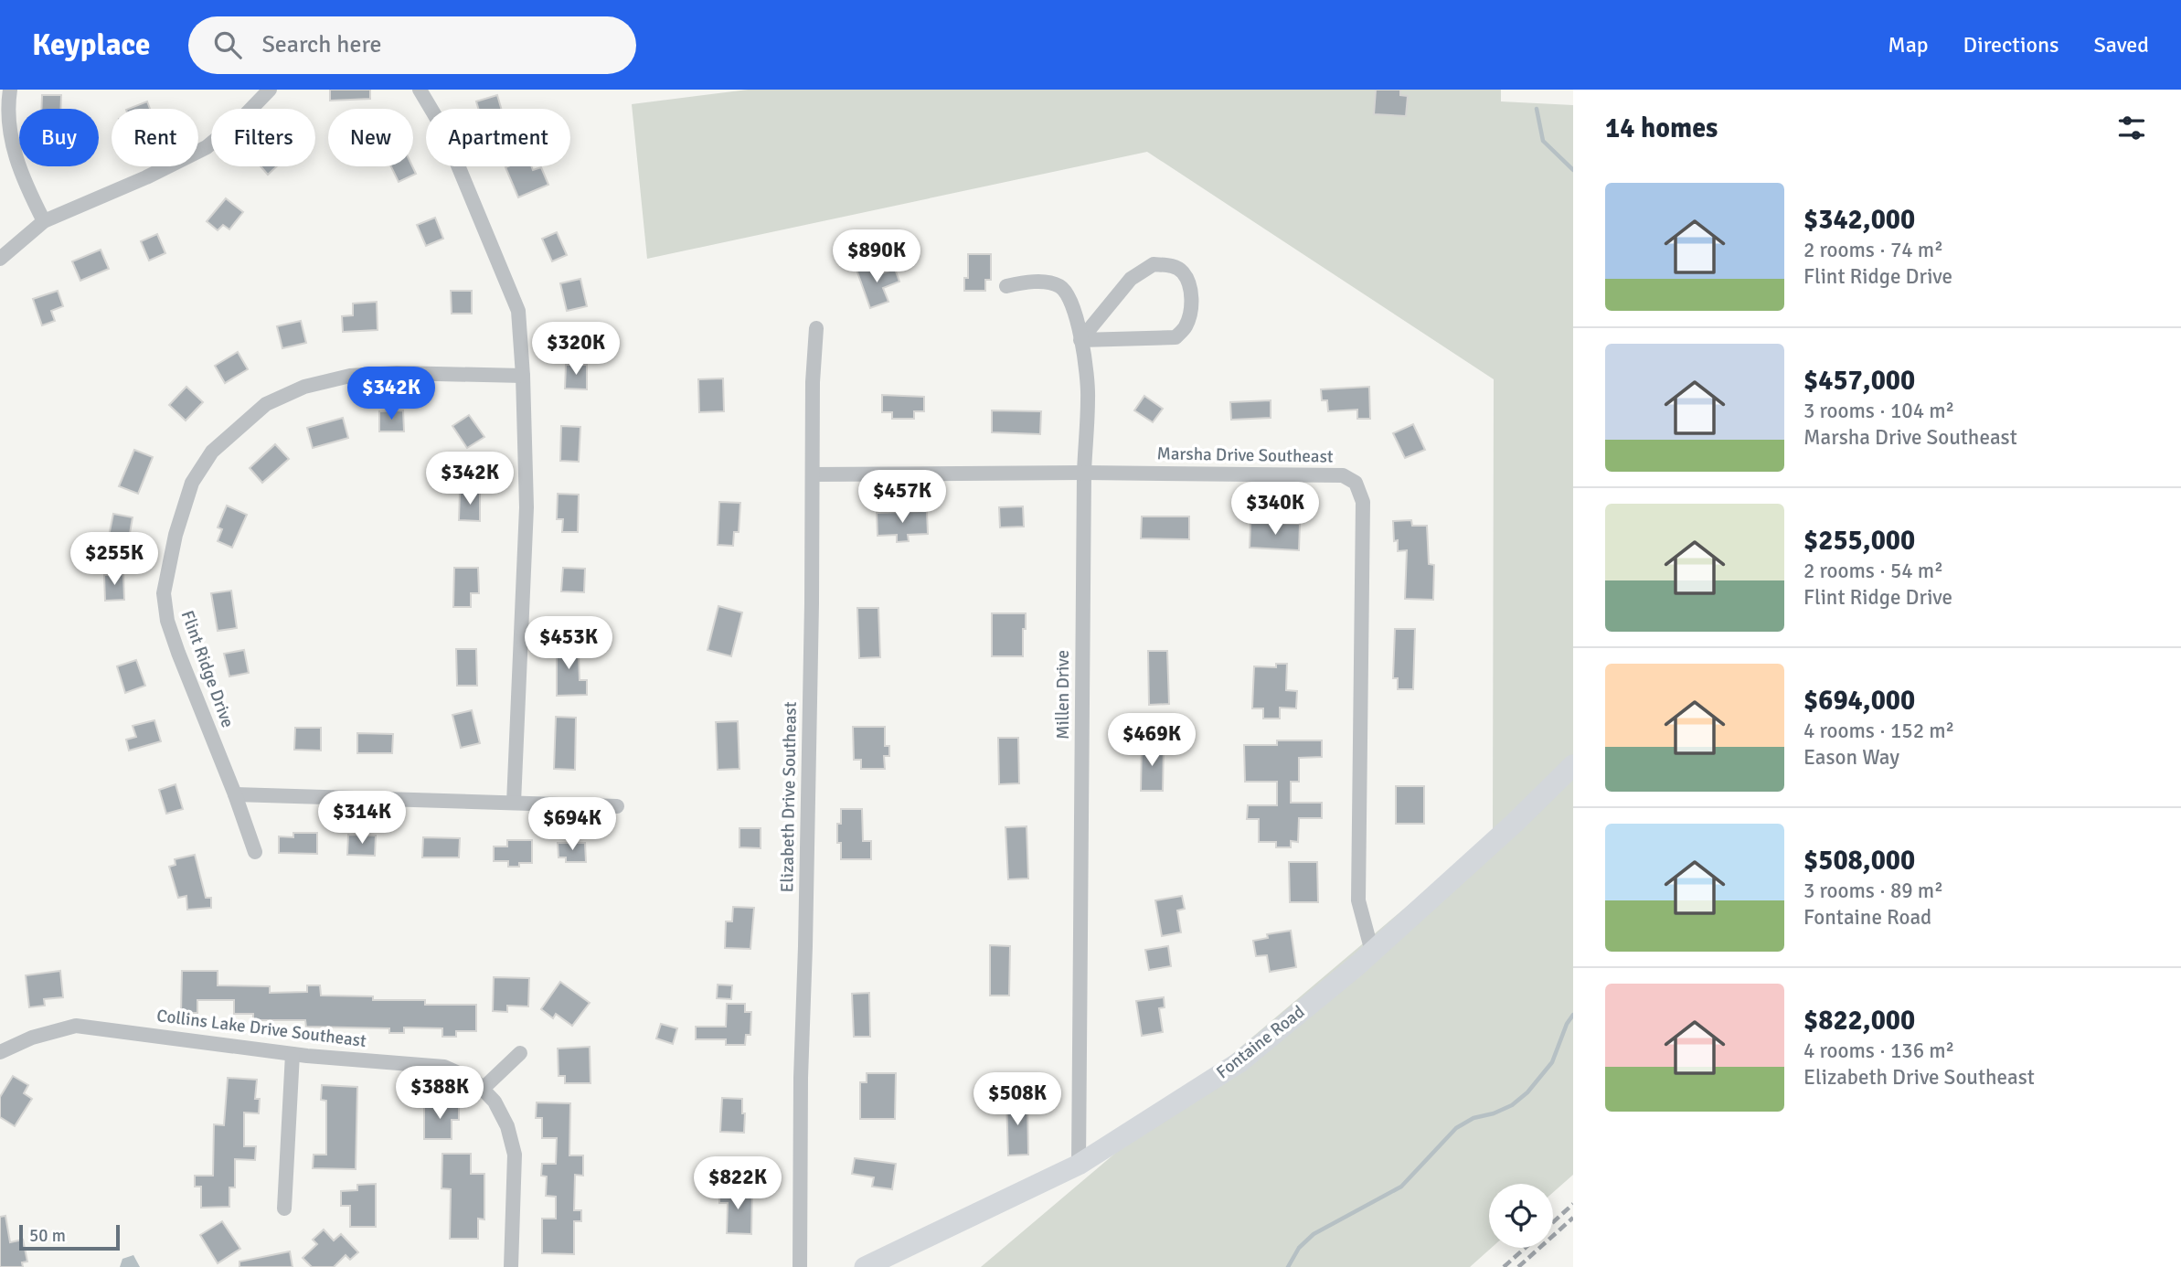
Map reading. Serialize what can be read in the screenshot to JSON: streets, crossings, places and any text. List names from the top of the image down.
{
  "streets": {
    "main road": ["Fontaine Road"],
    "street": [
      "Marsha Drive Southeast",
      "Flint Ridge Drive",
      "Millen Drive",
      "Elizabeth Drive Southeast",
      "Collins Lake Drive Southeast"
    ]
  },
  "crossings": [
    ["Marsha Drive Southeast", "Millen Drive"],
    ["Marsha Drive Southeast", "Elizabeth Drive Southeast"],
    ["Marsha Drive Southeast", "Fontaine Road"],
    ["Millen Drive", "Fontaine Road"]
  ],
  "scale_bar": "50 m",
  "page": {
    "header": "Keyplace",
    "search": "Search here",
    "nav": ["Map", "Directions", "Saved"],
    "heading": "14 homes",
    "chip": [
      "Buy",
      "Rent",
      "Filters",
      "New",
      "Apartment"
    ],
    "list": [
      {
        "name": "$342,000",
        "note": "2 rooms · 74 m² · Flint Ridge Drive"
      },
      {
        "name": "$457,000",
        "note": "3 rooms · 104 m² · Marsha Drive Southeast"
      },
      {
        "name": "$255,000",
        "note": "2 rooms · 54 m² · Flint Ridge Drive"
      },
      {
        "name": "$694,000",
        "note": "4 rooms · 152 m² · Eason Way"
      },
      {
        "name": "$508,000",
        "note": "3 rooms · 89 m² · Fontaine Road"
      },
      {
        "name": "$822,000",
        "note": "4 rooms · 136 m² · Elizabeth Drive Southeast"
      }
    ],
    "price": [
      "$890K",
      "$320K",
      "$342K",
      "$342K",
      "$457K",
      "$340K",
      "$255K",
      "$453K",
      "$469K",
      "$314K",
      "$694K",
      "$388K",
      "$508K",
      "$822K"
    ],
    "scale": "50 m"
  }
}
